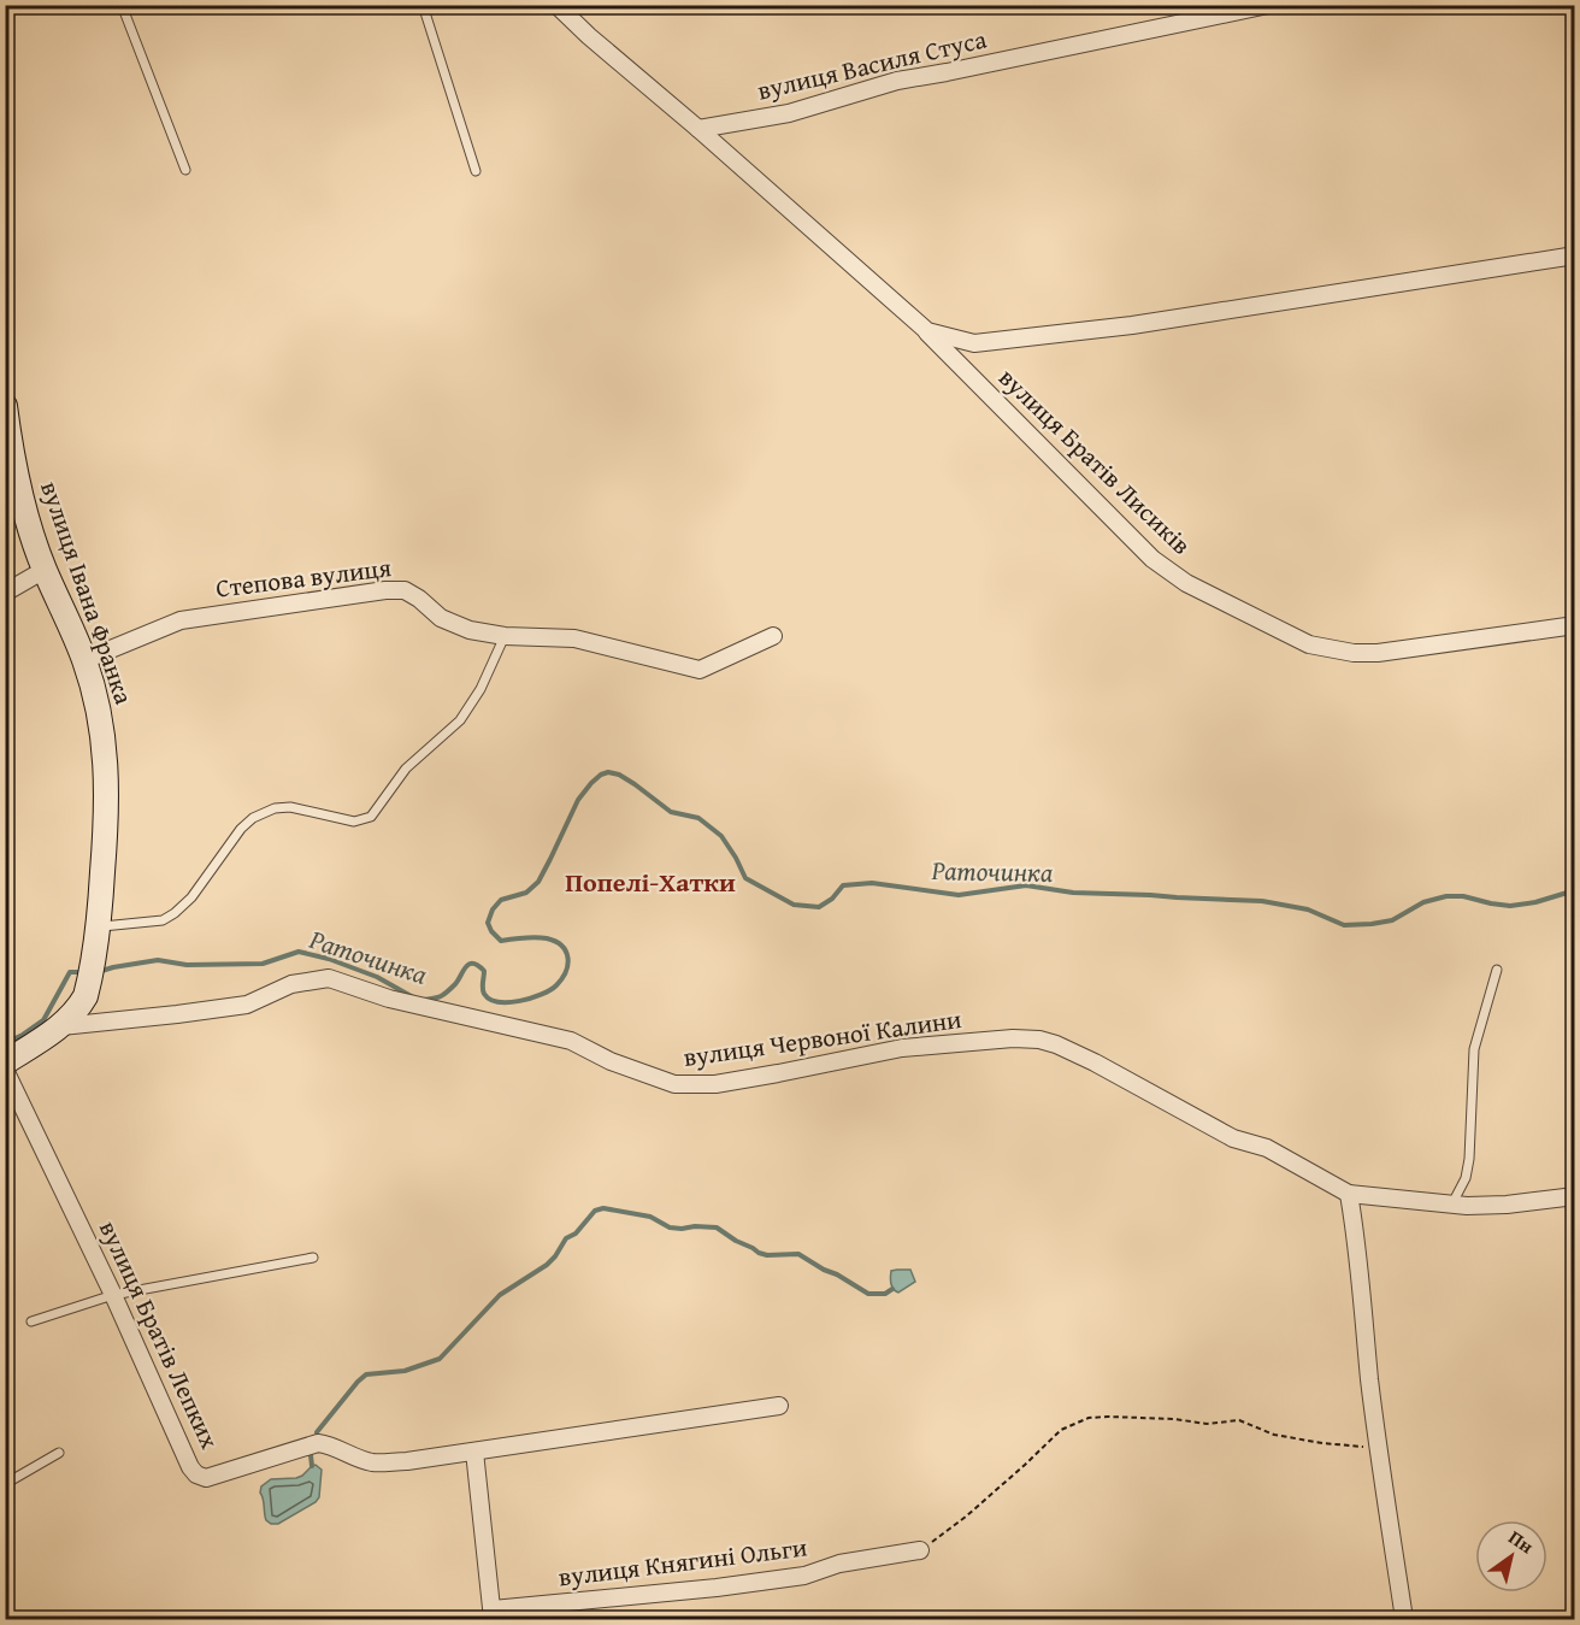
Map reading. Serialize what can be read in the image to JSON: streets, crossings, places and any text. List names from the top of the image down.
{
  "streets": {
    "main road": ["вулиця Івана Франка"],
    "street": [
      "вулиця Василя Стуса",
      "вулиця Братів Лисиків",
      "Степова вулиця",
      "вулиця Червоної Калини",
      "вулиця Братів Лепких",
      "вулиця Княгині Ольги"
    ]
  },
  "crossings": [
    ["вулиця Василя Стуса", "вулиця Братів Лисиків"],
    ["Степова вулиця", "вулиця Івана Франка"],
    ["вулиця Івана Франка", "вулиця Червоної Калини"]
  ],
  "districts": ["Попелі-Хатки"],
  "water": ["Раточинка"],
  "north": "top right"
}
